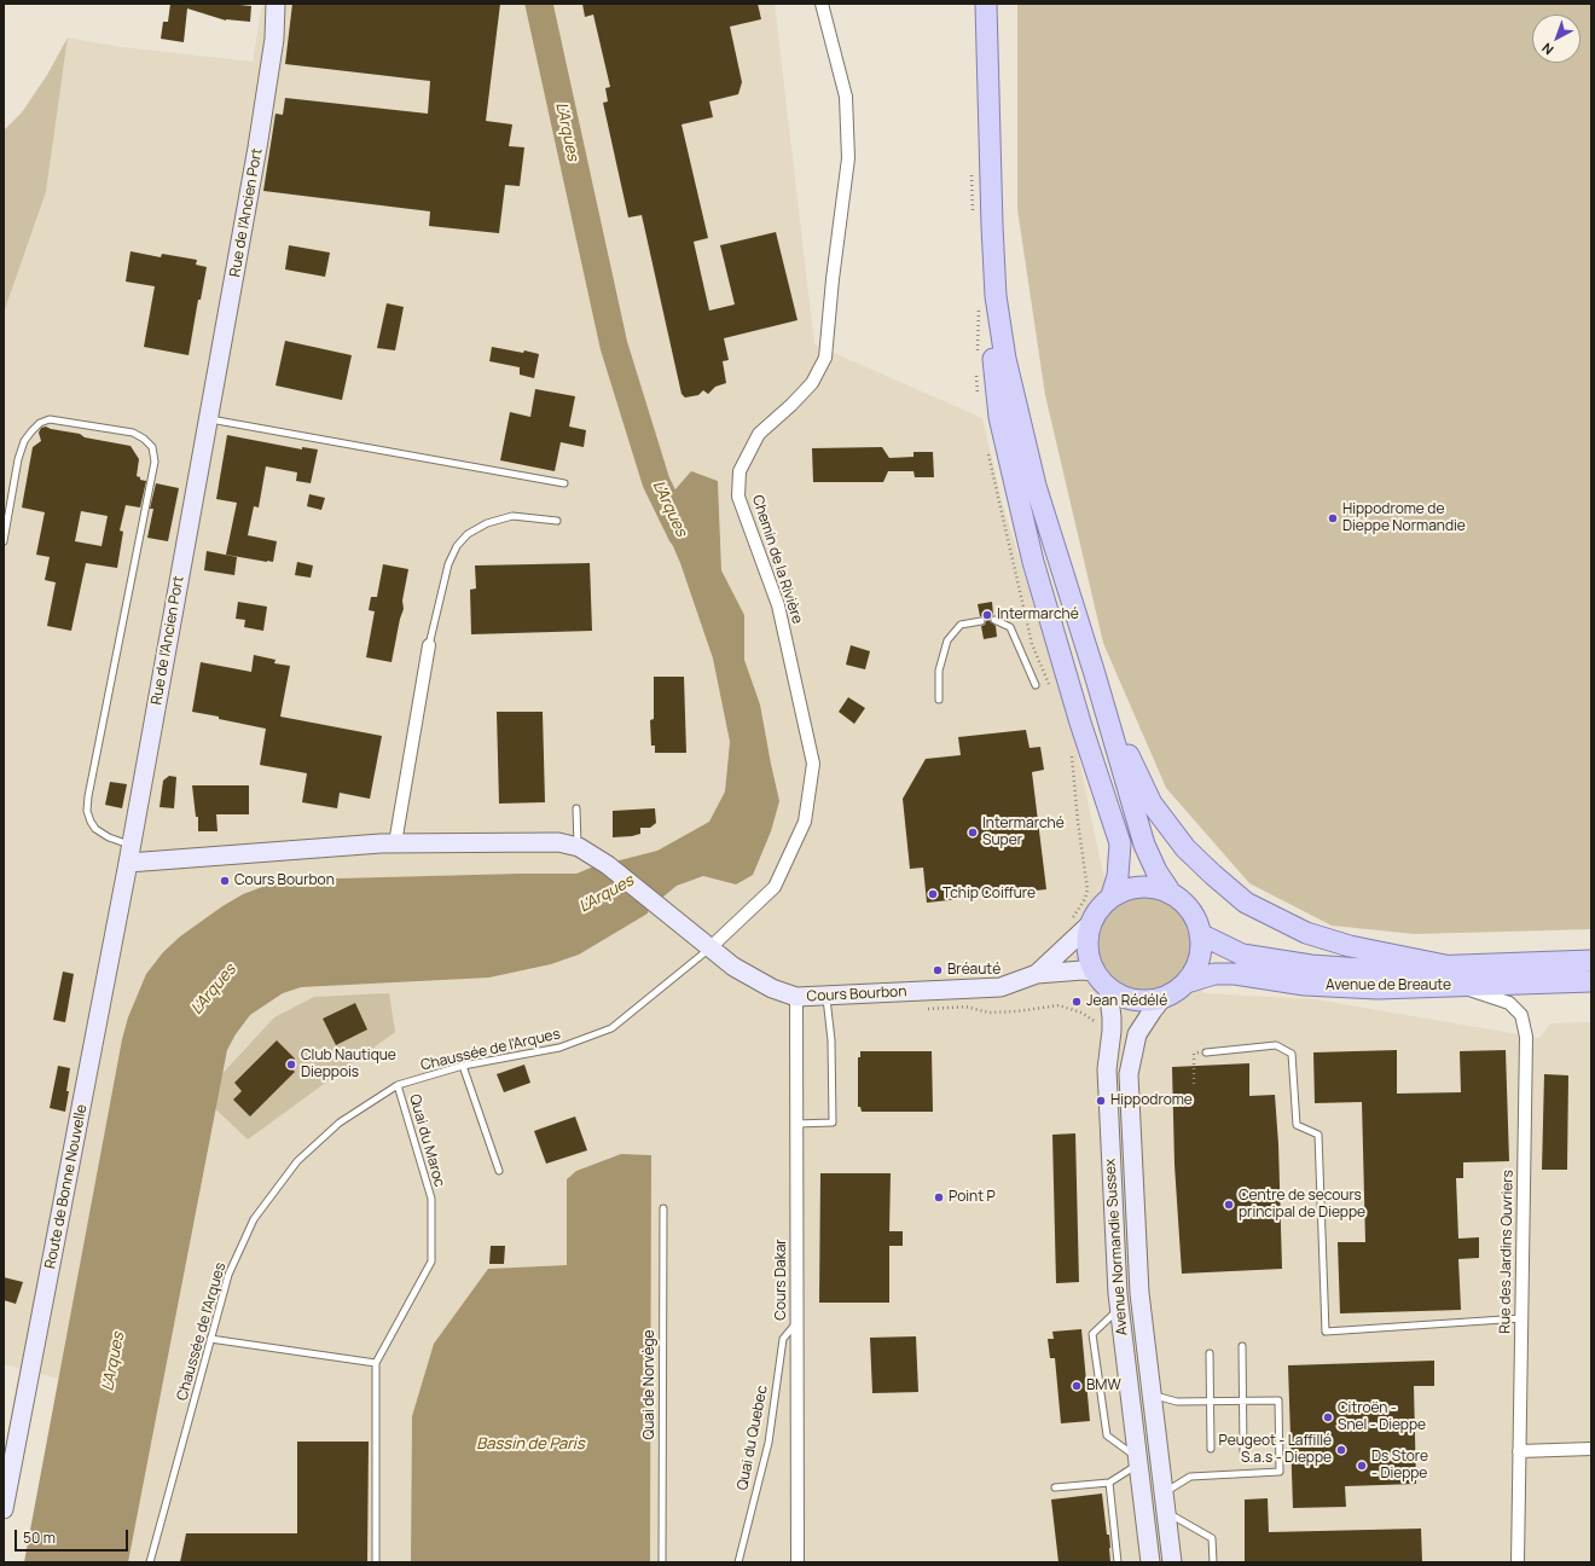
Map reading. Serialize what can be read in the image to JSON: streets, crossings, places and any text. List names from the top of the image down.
{
  "streets": {
    "main road": [
      "Rue de l'Ancien Port",
      "Avenue de Breaute",
      "Cours Bourbon",
      "Route de Bonne Nouvelle",
      "Avenue Normandie Sussex"
    ],
    "street": ["Chemin de la Rivière", "Rue des Jardins Ouvriers", "Cours Dakar"],
    "lane": [
      "Chaussée de l'Arques",
      "Quai du Maroc",
      "Quai de Norvège",
      "Quai du Quebec"
    ]
  },
  "crossings": [
    ["Rue de l'Ancien Port", "Cours Bourbon"],
    ["Rue de l'Ancien Port", "Route de Bonne Nouvelle"],
    ["Chemin de la Rivière", "Cours Bourbon"],
    ["Chemin de la Rivière", "Chaussée de l'Arques"],
    ["Avenue de Breaute", "Cours Bourbon"],
    ["Avenue de Breaute", "Avenue Normandie Sussex"],
    ["Avenue de Breaute", "Rue des Jardins Ouvriers"],
    ["Cours Bourbon", "Chaussée de l'Arques"],
    ["Cours Bourbon", "Route de Bonne Nouvelle"],
    ["Cours Bourbon", "Avenue Normandie Sussex"],
    ["Cours Bourbon", "Cours Dakar"],
    ["Chaussée de l'Arques", "Quai du Maroc"],
    ["Cours Dakar", "Quai du Quebec"]
  ],
  "water": ["L'Arques", "Bassin de Paris"],
  "places": [
    "Hippodrome de Dieppe Normandie",
    "Intermarché",
    "Intermarché Super",
    "Cours Bourbon",
    "Tchip Coiffure",
    "Bréauté",
    "Jean Rédélé",
    "Club Nautique Dieppois",
    "Hippodrome",
    "Point P",
    "Centre de secours principal de Dieppe",
    "BMW",
    "Citroën - Snel - Dieppe",
    "Peugeot - Laffillé S.a.s - Dieppe",
    "Ds Store - Dieppe"
  ],
  "scale_bar": "50 m",
  "north": "bottom left"
}
